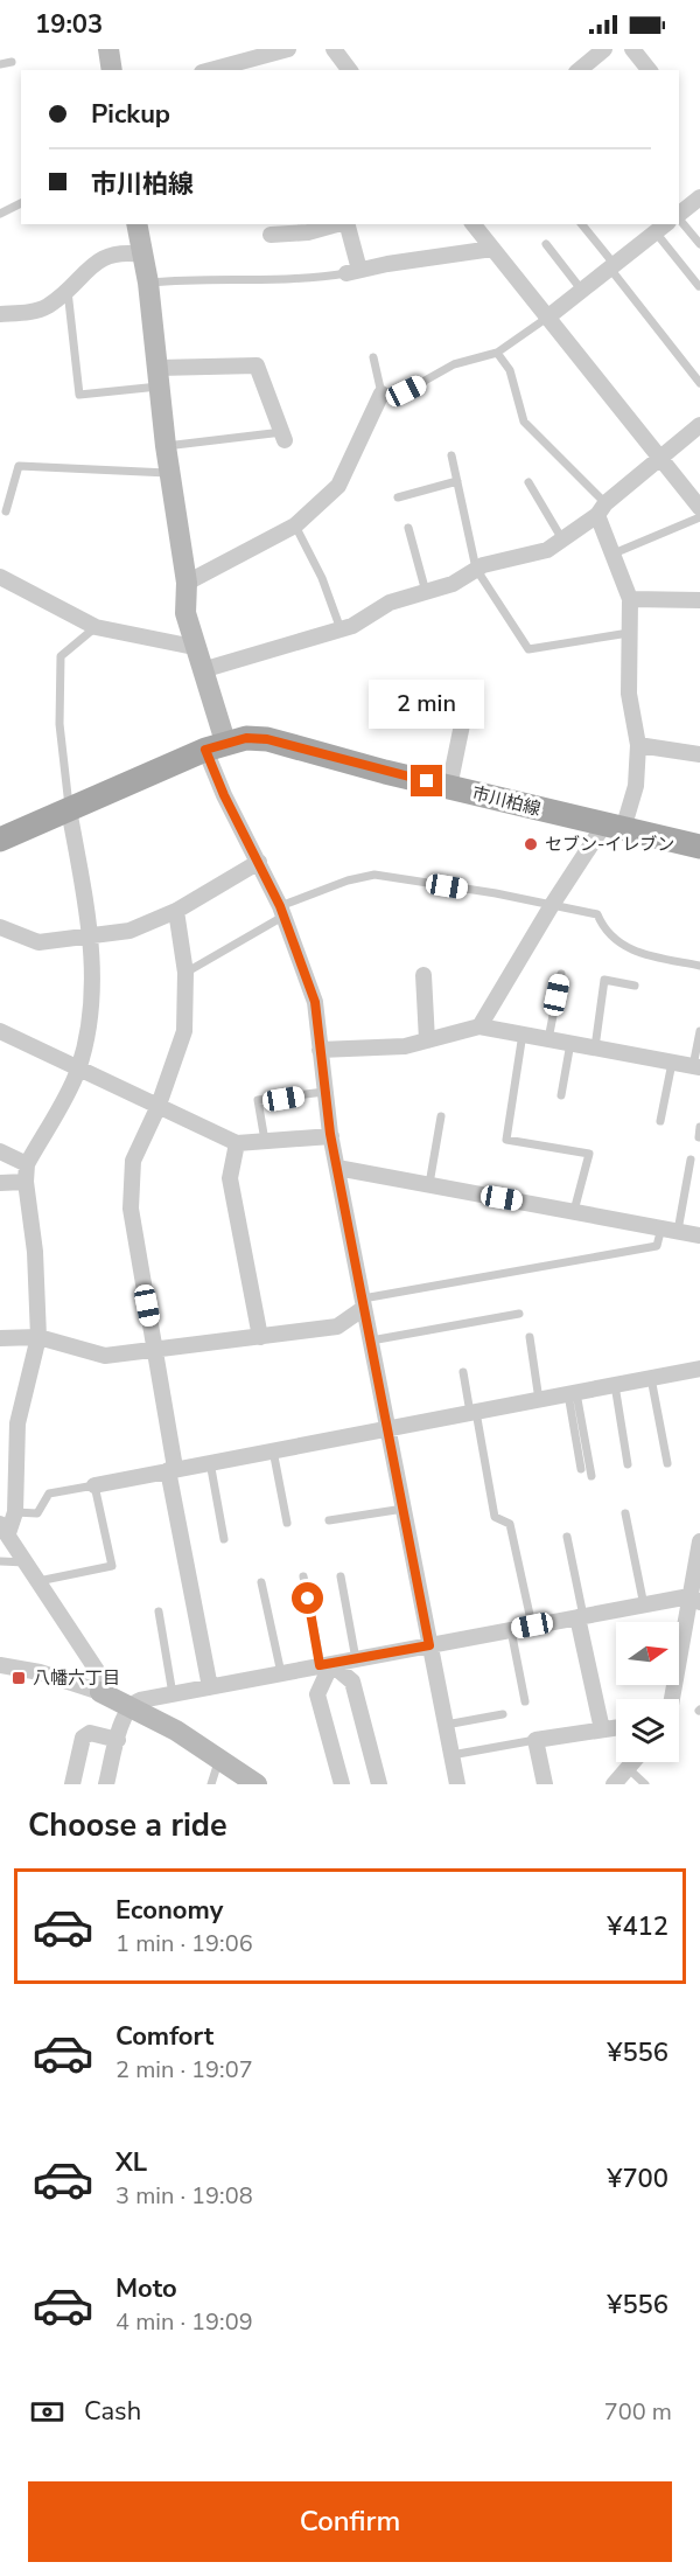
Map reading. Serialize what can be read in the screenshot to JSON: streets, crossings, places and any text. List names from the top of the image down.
{
  "streets": {
    "main road": ["市川柏線"]
  },
  "places": {
    "other": ["セブン-イレブン"],
    "transit": ["八幡六丁目"]
  },
  "north": "right",
  "page": {
    "status": "19:03",
    "banner": ["Pickup", "市川柏線"],
    "bubble": "2 min",
    "heading": "Choose a ride",
    "list": [
      {
        "name": "Economy",
        "note": "1 min · 19:06",
        "value": "¥412"
      },
      {
        "name": "Comfort",
        "note": "2 min · 19:07",
        "value": "¥556"
      },
      {
        "name": "XL",
        "note": "3 min · 19:08",
        "value": "¥700"
      },
      {
        "name": "Moto",
        "note": "4 min · 19:09",
        "value": "¥556"
      }
    ],
    "pay": ["Cash", "700 m"],
    "buttons": "Confirm"
  }
}
